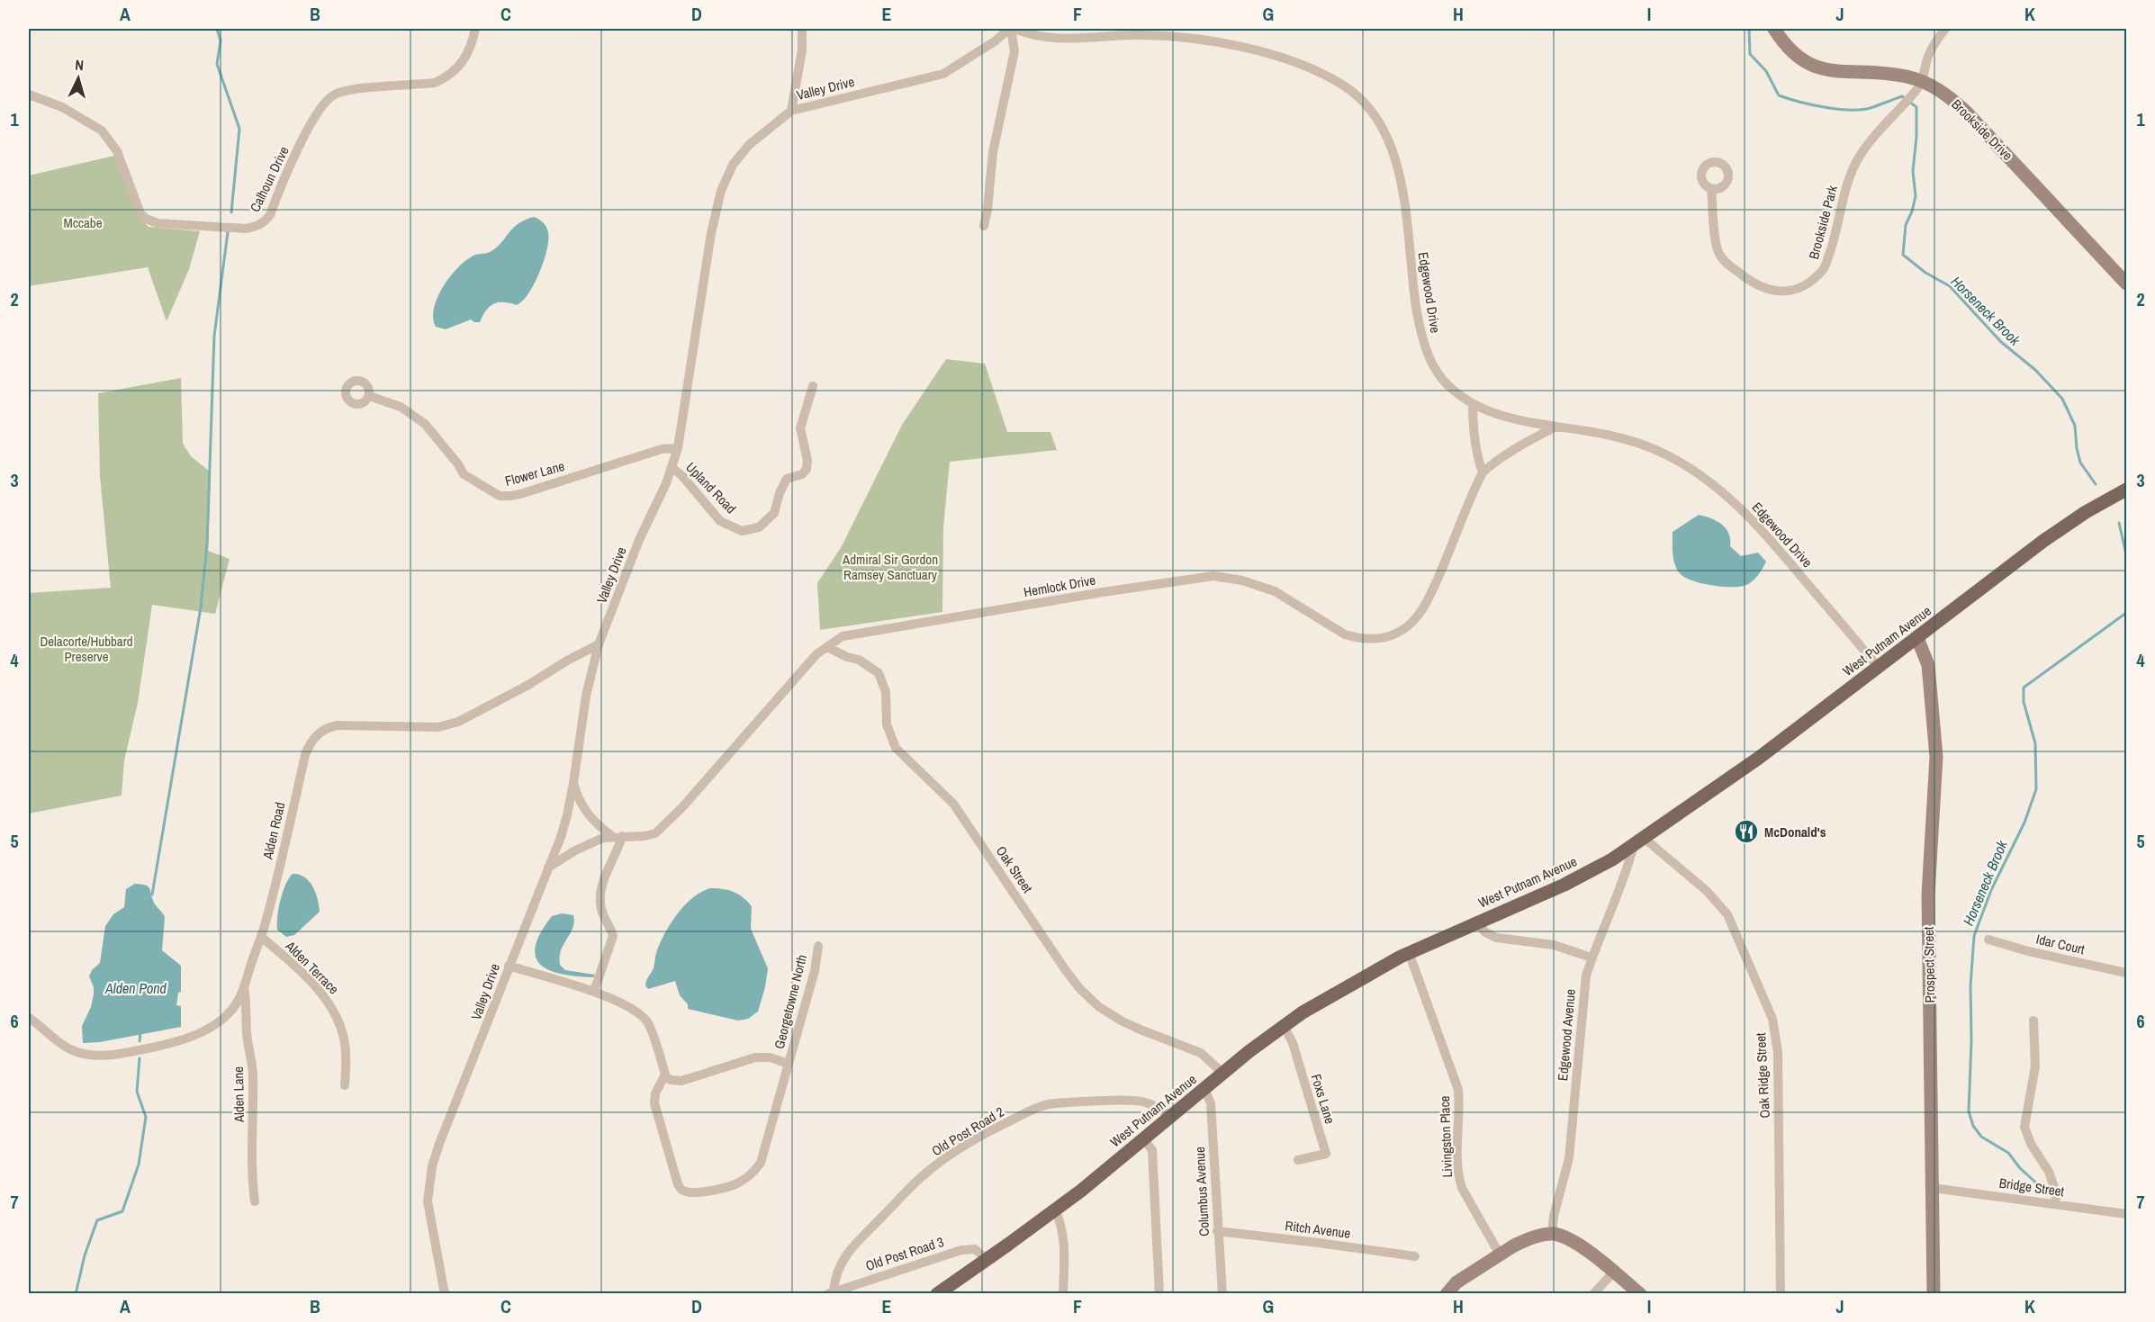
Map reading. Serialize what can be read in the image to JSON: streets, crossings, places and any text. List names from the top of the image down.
{
  "streets": {
    "main road": ["West Putnam Avenue"],
    "street": [
      "Valley Drive",
      "Brookside Drive",
      "Calhoun Drive",
      "Brookside Park",
      "Edgewood Drive",
      "Flower Lane",
      "Upland Road",
      "Hemlock Drive",
      "Alden Road",
      "Oak Street",
      "Idar Court",
      "Prospect Street",
      "Alden Terrace",
      "Georgetowne North",
      "Edgewood Avenue",
      "Oak Ridge Street",
      "Alden Lane",
      "Foxs Lane",
      "Old Post Road 2",
      "Livingston Place",
      "Bridge Street",
      "Columbus Avenue",
      "Ritch Avenue",
      "Old Post Road 3"
    ]
  },
  "crossings": [
    ["Valley Drive", "Edgewood Drive"],
    ["Valley Drive", "Flower Lane"],
    ["Valley Drive", "Upland Road"],
    ["Valley Drive", "Hemlock Drive"],
    ["Valley Drive", "Alden Road"],
    ["Brookside Drive", "Brookside Park"],
    ["Edgewood Drive", "Hemlock Drive"],
    ["Edgewood Drive", "West Putnam Avenue"],
    ["Hemlock Drive", "Oak Street"],
    ["West Putnam Avenue", "Oak Street"],
    ["West Putnam Avenue", "Prospect Street"],
    ["West Putnam Avenue", "Edgewood Avenue"],
    ["West Putnam Avenue", "Oak Ridge Street"],
    ["West Putnam Avenue", "Foxs Lane"],
    ["West Putnam Avenue", "Old Post Road 2"],
    ["West Putnam Avenue", "Livingston Place"],
    ["West Putnam Avenue", "Columbus Avenue"],
    ["West Putnam Avenue", "Old Post Road 3"],
    ["Alden Road", "Alden Terrace"],
    ["Alden Road", "Alden Lane"],
    ["Prospect Street", "Bridge Street"],
    ["Edgewood Avenue", "Oak Ridge Street"],
    ["Old Post Road 2", "Old Post Road 3"],
    ["Columbus Avenue", "Ritch Avenue"]
  ],
  "water": ["Horseneck Brook", "Alden Pond"],
  "parks": ["Mccabe", "Admiral Sir Gordon Ramsey Sanctuary", "Delacorte/Hubbard Preserve"],
  "places": {
    "restaurant": ["McDonald's"]
  },
  "north": "top",
  "grid": {
    "columns": [
      "A",
      "B",
      "C",
      "D",
      "E",
      "F",
      "G",
      "H",
      "I",
      "J",
      "K"
    ],
    "rows": [
      "1",
      "2",
      "3",
      "4",
      "5",
      "6",
      "7"
    ]
  }
}
